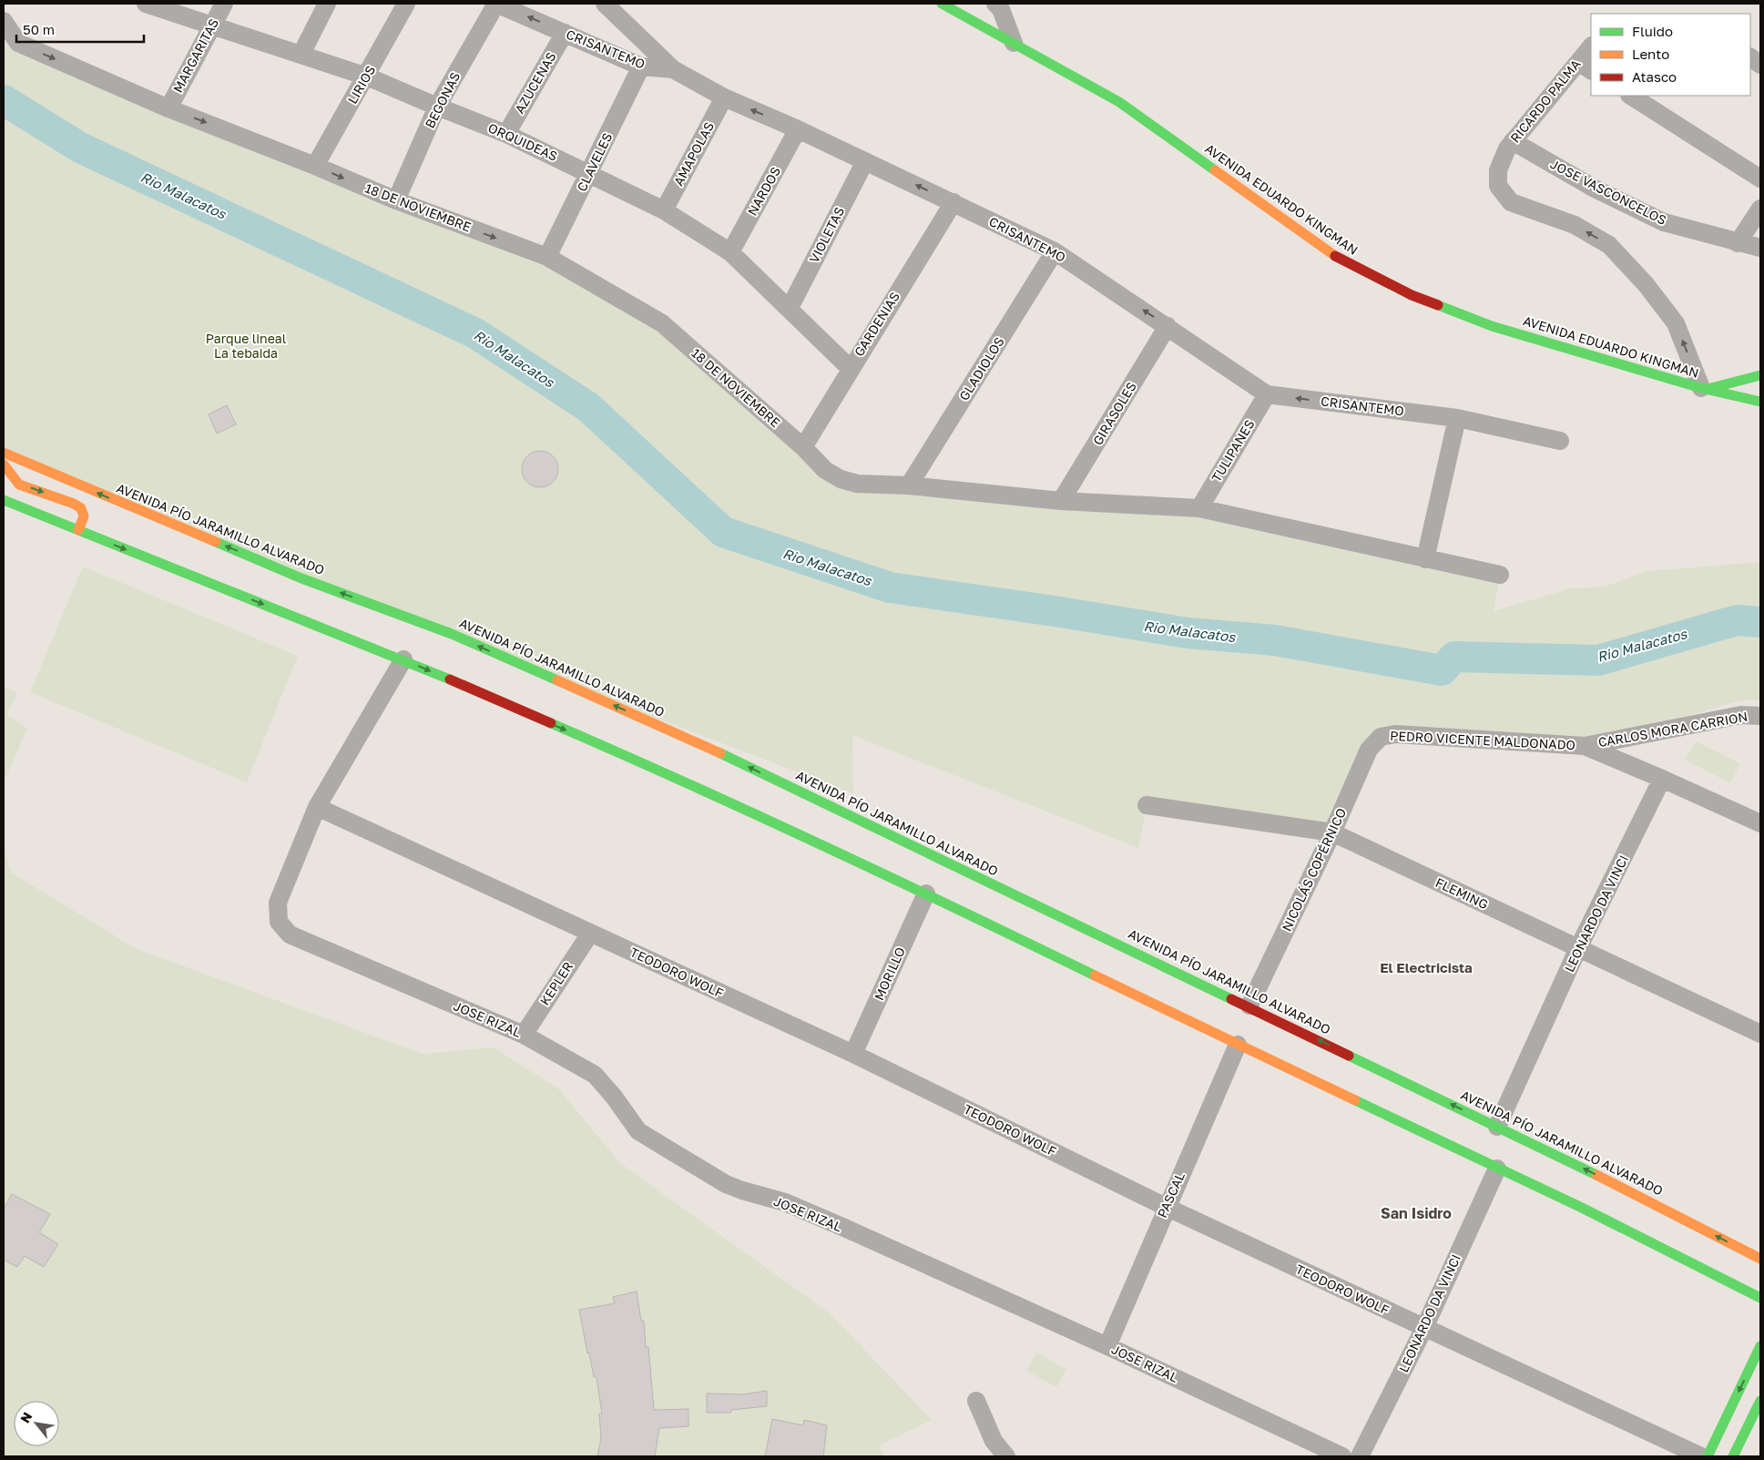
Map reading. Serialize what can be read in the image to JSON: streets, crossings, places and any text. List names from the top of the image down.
{
  "streets": {
    "main road": ["AVENIDA EDUARDO KINGMAN", "AVENIDA PÍO JARAMILLO ALVARADO"],
    "street": [
      "CRISANTEMO",
      "MARGARITAS",
      "AZUCENAS",
      "LIRIOS",
      "BEGONAS",
      "RICARDO PALMA",
      "ORQUIDEAS",
      "AMAPOLAS",
      "CLAVELES",
      "NARDOS",
      "JOSE VASCONCELOS",
      "18 DE NOVIEMBRE",
      "VIOLETAS",
      "GARDENIAS",
      "GLADIOLOS",
      "GIRASOLES",
      "TULIPANES",
      "CARLOS MORA CARRION",
      "PEDRO VICENTE MALDONADO",
      "NICOLÁS COPÉRNICO",
      "FLEMING",
      "LEONARDO DA VINCI",
      "TEODORO WOLF",
      "MORILLO",
      "KEPLER",
      "JOSE RIZAL",
      "PASCAL"
    ]
  },
  "crossings": [
    ["CRISANTEMO", "AZUCENAS"],
    ["CRISANTEMO", "BEGONAS"],
    ["CRISANTEMO", "AMAPOLAS"],
    ["CRISANTEMO", "CLAVELES"],
    ["CRISANTEMO", "NARDOS"],
    ["CRISANTEMO", "VIOLETAS"],
    ["CRISANTEMO", "GARDENIAS"],
    ["CRISANTEMO", "GLADIOLOS"],
    ["CRISANTEMO", "GIRASOLES"],
    ["CRISANTEMO", "TULIPANES"],
    ["MARGARITAS", "ORQUIDEAS"],
    ["MARGARITAS", "18 DE NOVIEMBRE"],
    ["AZUCENAS", "ORQUIDEAS"],
    ["LIRIOS", "ORQUIDEAS"],
    ["LIRIOS", "18 DE NOVIEMBRE"],
    ["BEGONAS", "ORQUIDEAS"],
    ["BEGONAS", "18 DE NOVIEMBRE"],
    ["RICARDO PALMA", "JOSE VASCONCELOS"],
    ["RICARDO PALMA", "AVENIDA EDUARDO KINGMAN"],
    ["ORQUIDEAS", "AMAPOLAS"],
    ["ORQUIDEAS", "CLAVELES"],
    ["ORQUIDEAS", "NARDOS"],
    ["ORQUIDEAS", "VIOLETAS"],
    ["ORQUIDEAS", "GARDENIAS"],
    ["CLAVELES", "18 DE NOVIEMBRE"],
    ["18 DE NOVIEMBRE", "GARDENIAS"],
    ["18 DE NOVIEMBRE", "GLADIOLOS"],
    ["18 DE NOVIEMBRE", "GIRASOLES"],
    ["18 DE NOVIEMBRE", "TULIPANES"],
    ["AVENIDA PÍO JARAMILLO ALVARADO", "NICOLÁS COPÉRNICO"],
    ["AVENIDA PÍO JARAMILLO ALVARADO", "LEONARDO DA VINCI"],
    ["CARLOS MORA CARRION", "PEDRO VICENTE MALDONADO"],
    ["PEDRO VICENTE MALDONADO", "NICOLÁS COPÉRNICO"],
    ["NICOLÁS COPÉRNICO", "FLEMING"],
    ["FLEMING", "LEONARDO DA VINCI"],
    ["LEONARDO DA VINCI", "TEODORO WOLF"],
    ["TEODORO WOLF", "MORILLO"],
    ["TEODORO WOLF", "KEPLER"],
    ["TEODORO WOLF", "JOSE RIZAL"],
    ["TEODORO WOLF", "PASCAL"],
    ["KEPLER", "JOSE RIZAL"],
    ["JOSE RIZAL", "PASCAL"]
  ],
  "one_way": ["CRISANTEMO", "18 DE NOVIEMBRE"],
  "districts": ["El Electricista", "San Isidro"],
  "water": ["Rio Malacatos"],
  "parks": ["Parque lineal La tebaida"],
  "legend": ["Fluido", "Lento", "Atasco"],
  "scale_bar": "50 m",
  "north": "top left"
}
